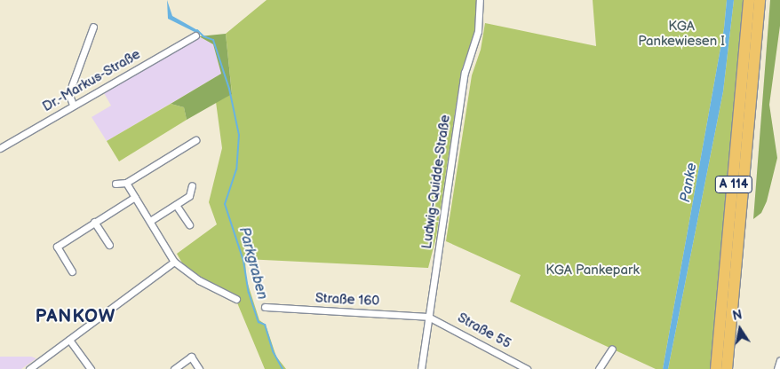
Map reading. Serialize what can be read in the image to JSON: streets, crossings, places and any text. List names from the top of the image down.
{
  "streets": {
    "highway": ["A 114"],
    "street": [
      "Dr.-Markus-Straße",
      "Ludwig-Quidde-Straße",
      "Straße 160",
      "Straße 55"
    ]
  },
  "crossings": [
    ["Ludwig-Quidde-Straße", "Straße 160"],
    ["Ludwig-Quidde-Straße", "Straße 55"],
    ["Straße 160", "Straße 55"]
  ],
  "districts": ["PANKOW"],
  "water": ["Panke", "Parkgraben"],
  "parks": ["KGA Pankewiesen I", "KGA Pankepark"],
  "north": "top"
}
